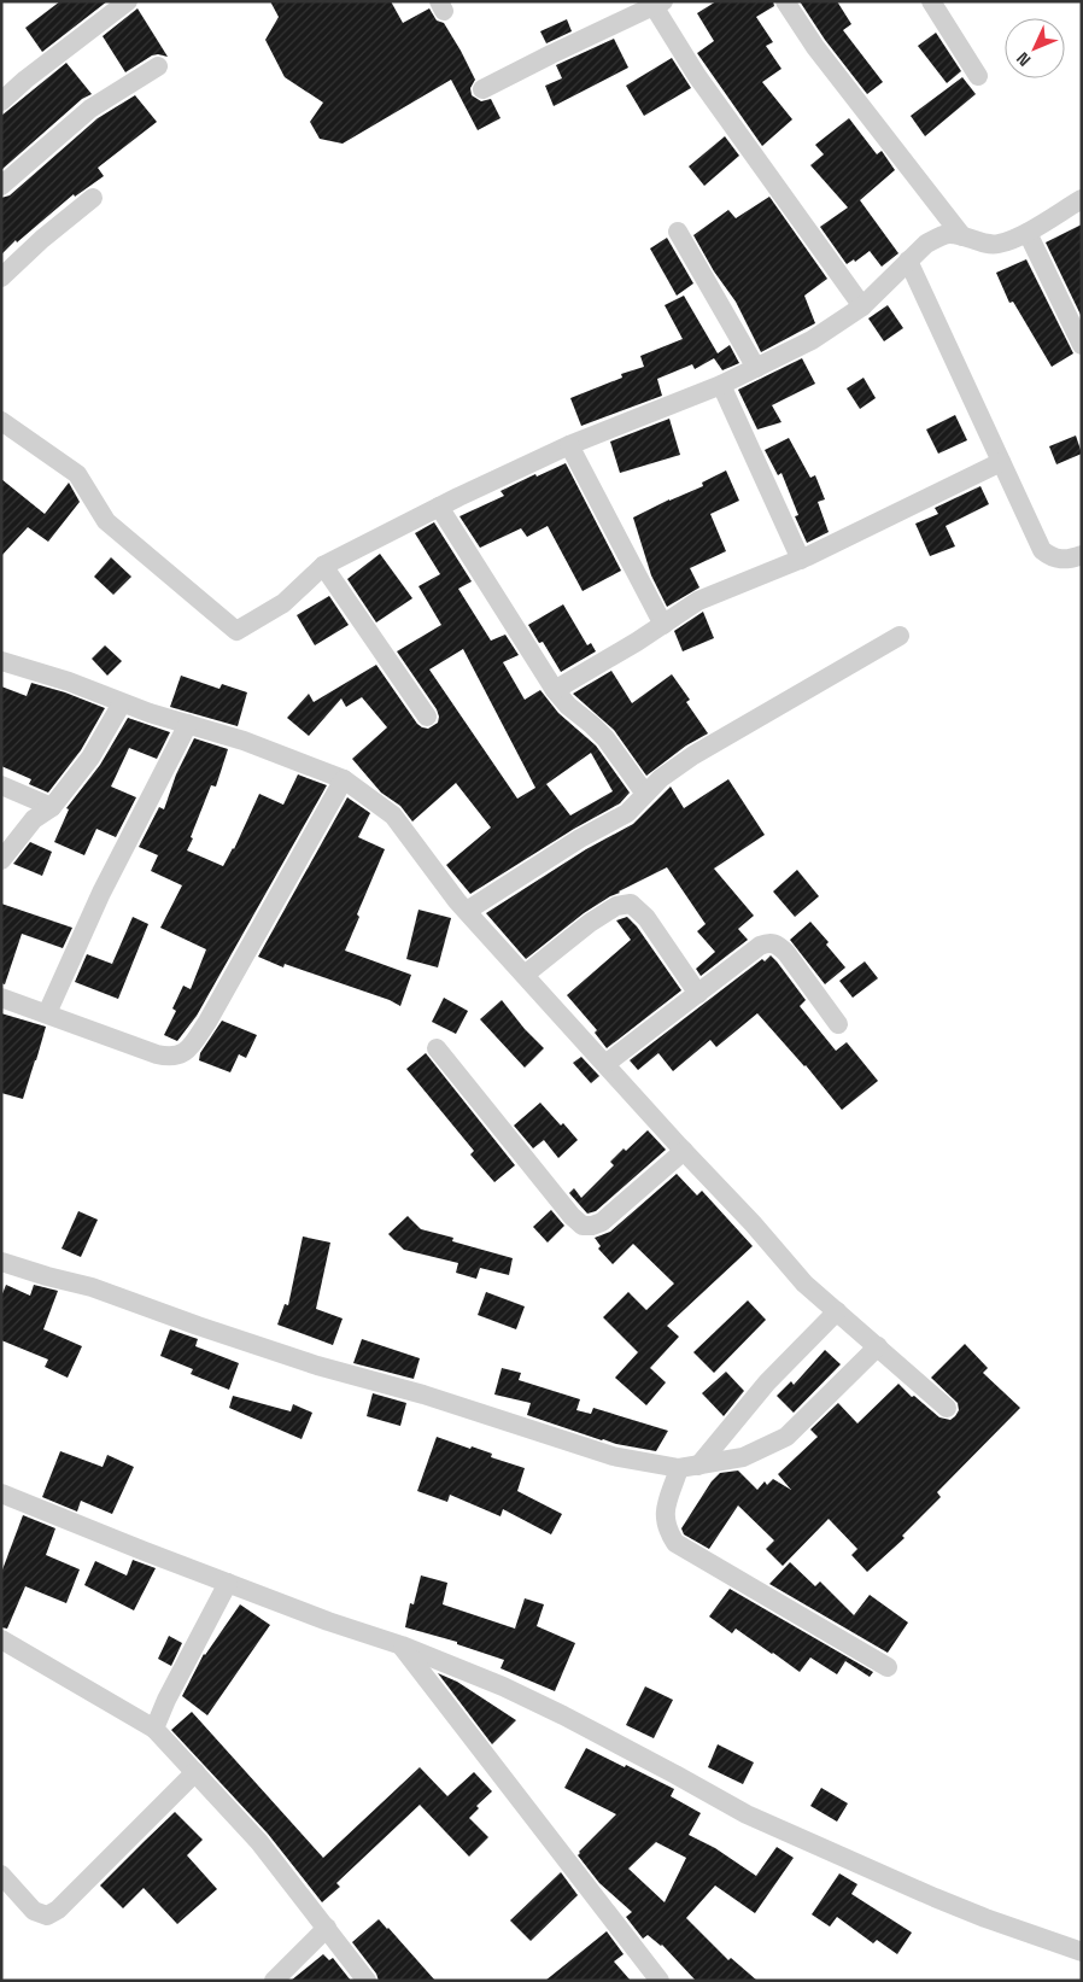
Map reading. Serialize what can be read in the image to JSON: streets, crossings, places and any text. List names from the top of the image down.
{
  "north": "bottom left"
}
